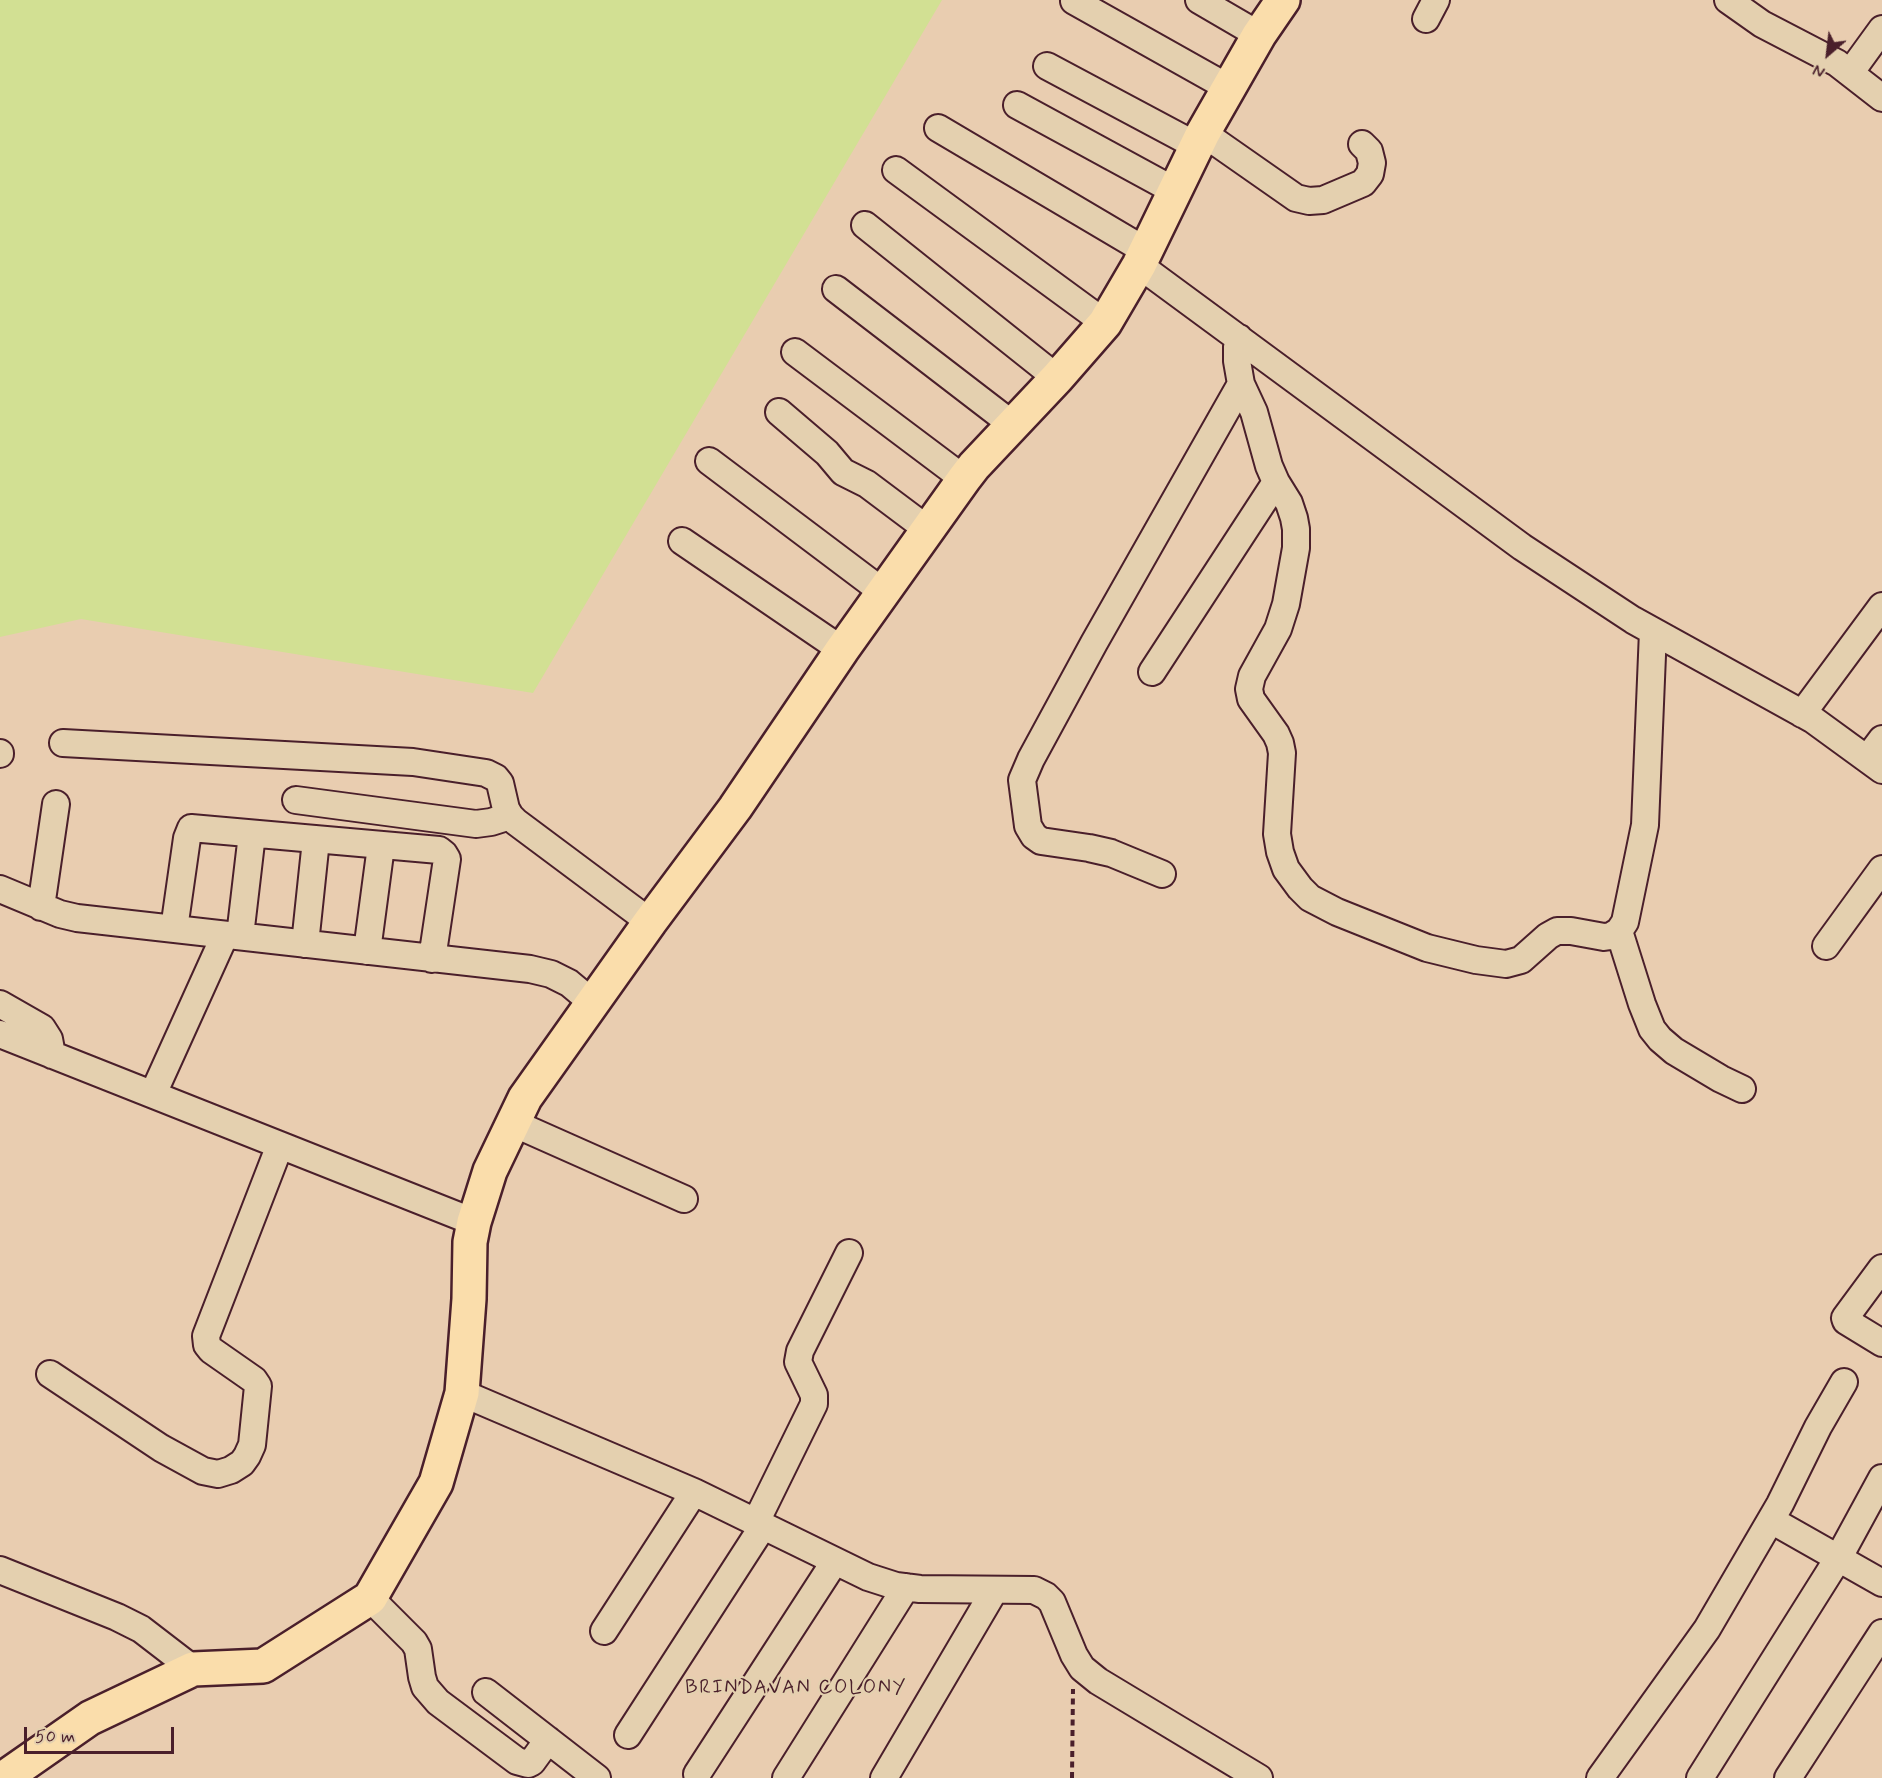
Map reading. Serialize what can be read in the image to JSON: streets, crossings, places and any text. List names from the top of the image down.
{
  "districts": ["BRINDAVAN COLONY"],
  "scale_bar": "50 m",
  "north": "bottom left"
}
